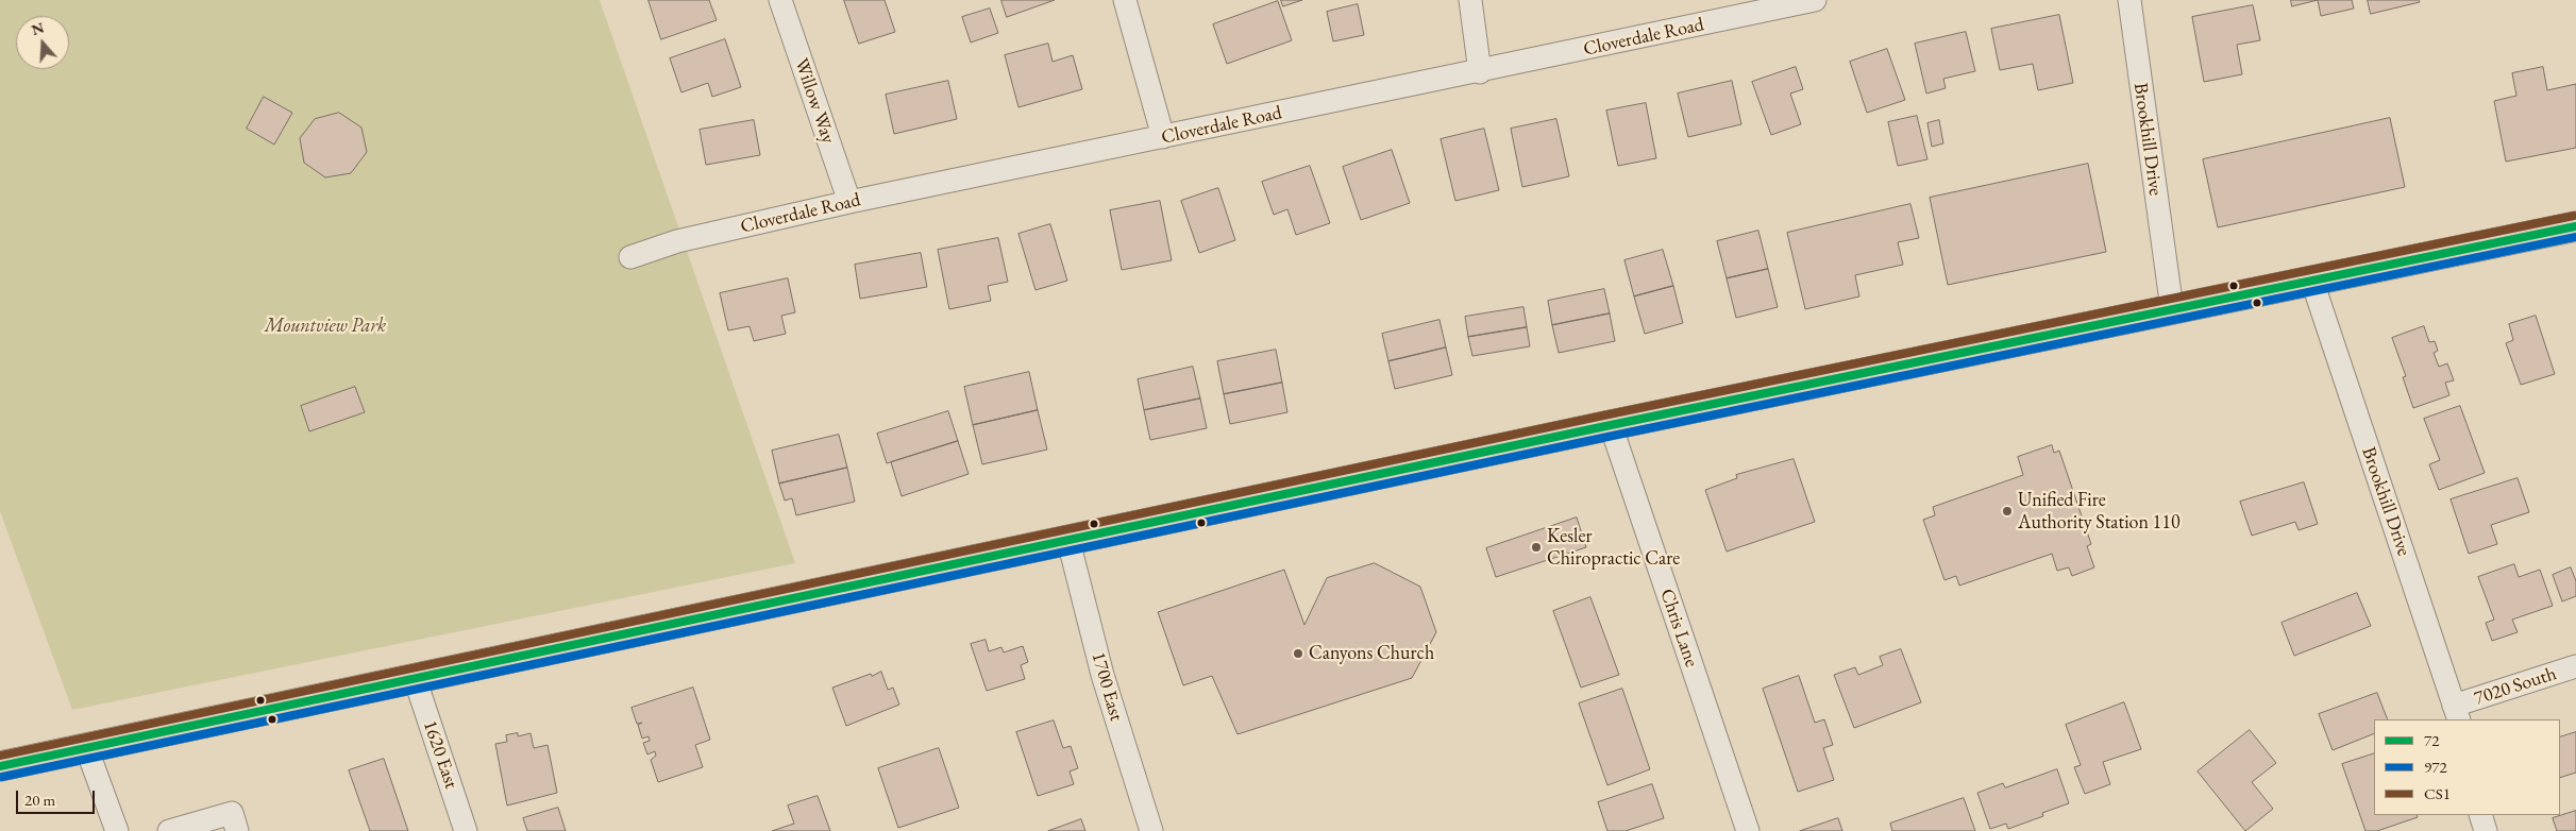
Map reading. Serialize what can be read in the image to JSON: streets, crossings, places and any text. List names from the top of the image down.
{
  "streets": {
    "street": [
      "Cloverdale Road",
      "Willow Way",
      "Brookhill Drive",
      "Chris Lane",
      "1700 East",
      "7020 South",
      "1620 East"
    ]
  },
  "crossings": [
    ["Cloverdale Road", "Willow Way"],
    ["Brookhill Drive", "7020 South"]
  ],
  "parks": ["Mountview Park"],
  "places": ["Unified Fire Authority Station 110", "Kesler Chiropractic Care", "Canyons Church"],
  "lines": ["transit line CS1", "transit line 72", "transit line 972"],
  "legend": ["72", "972", "CS1"],
  "scale_bar": "20 m",
  "north": "top"
}
